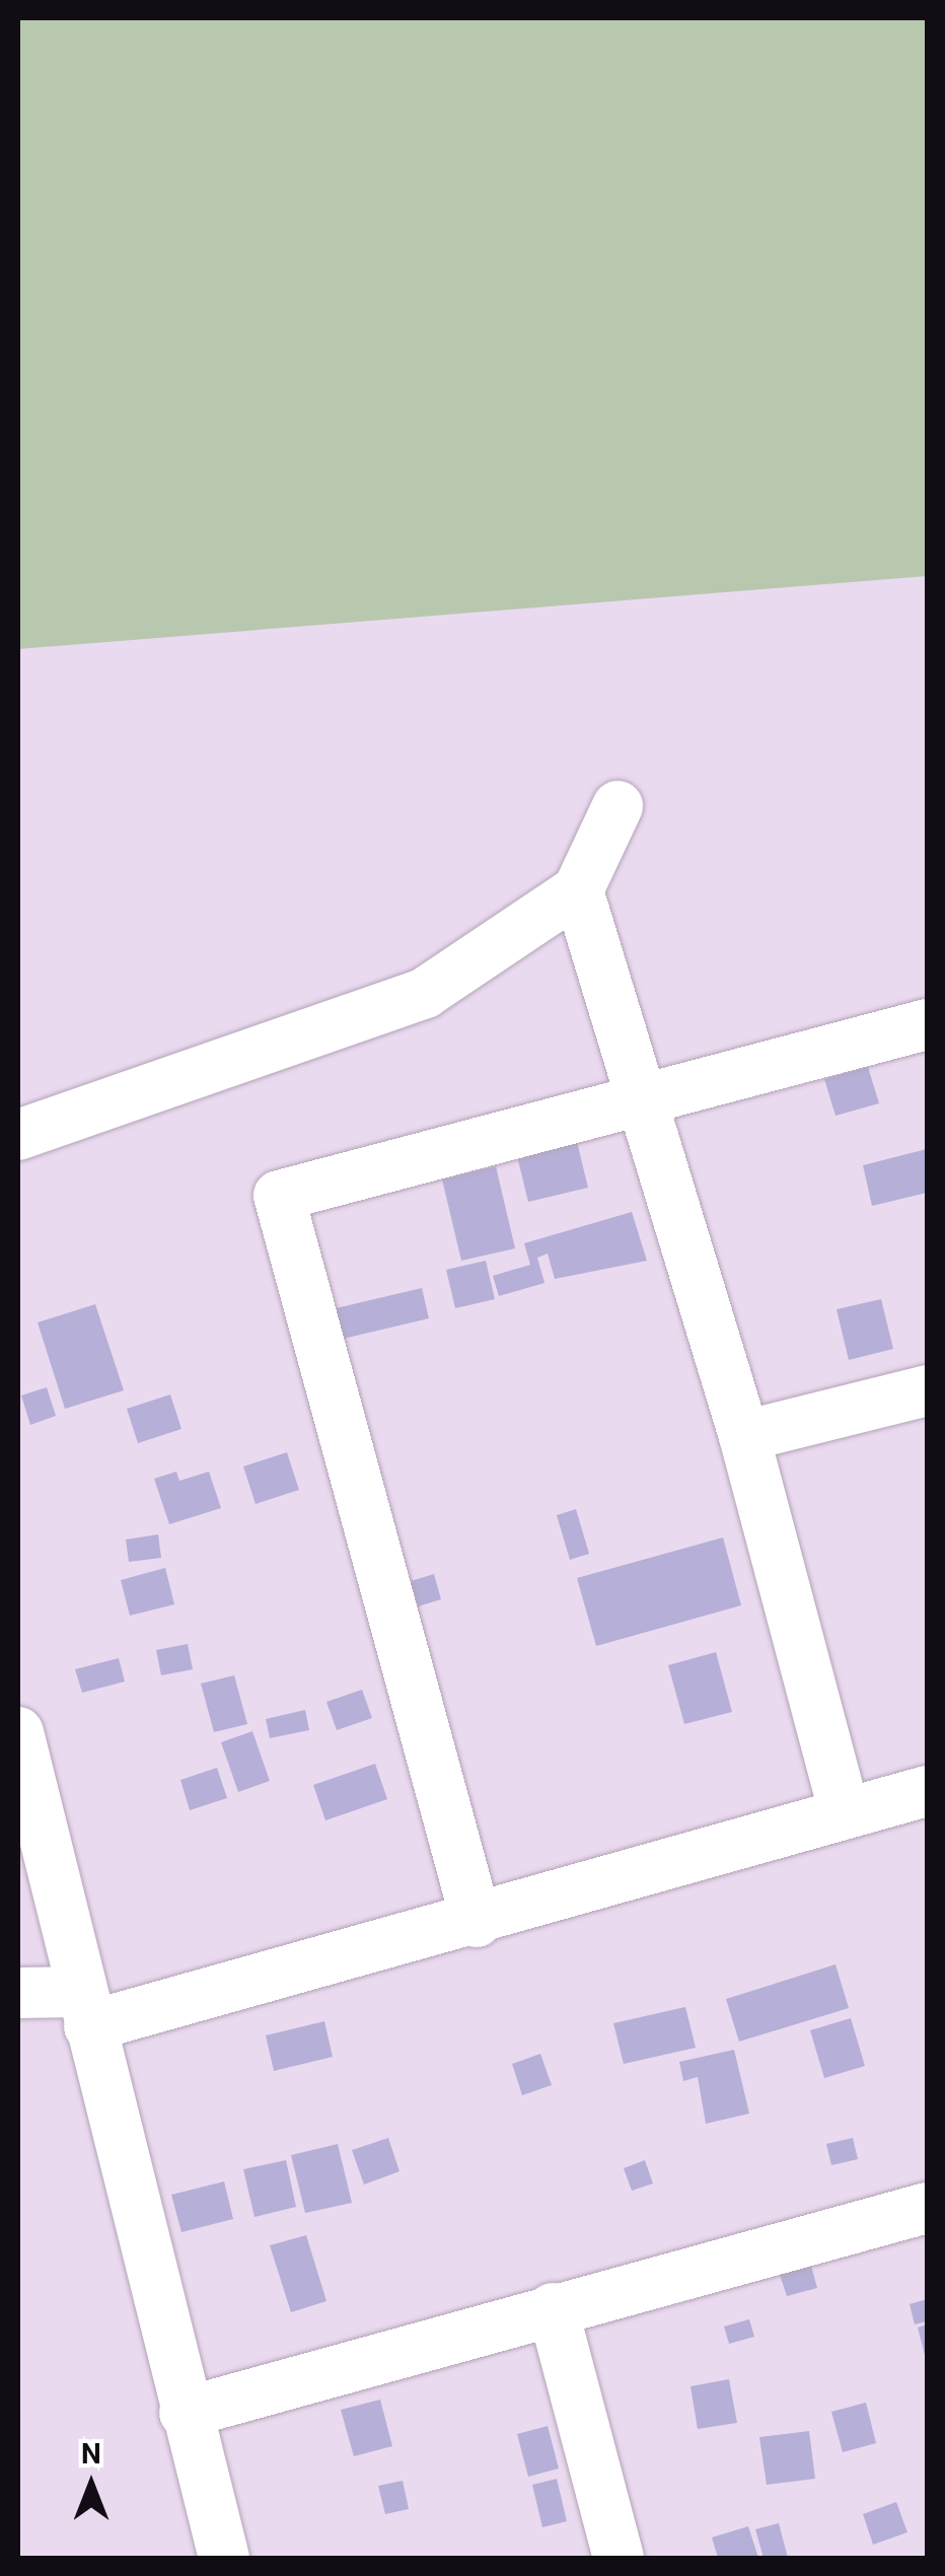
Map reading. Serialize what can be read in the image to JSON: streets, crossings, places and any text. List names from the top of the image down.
{
  "north": "top"
}
